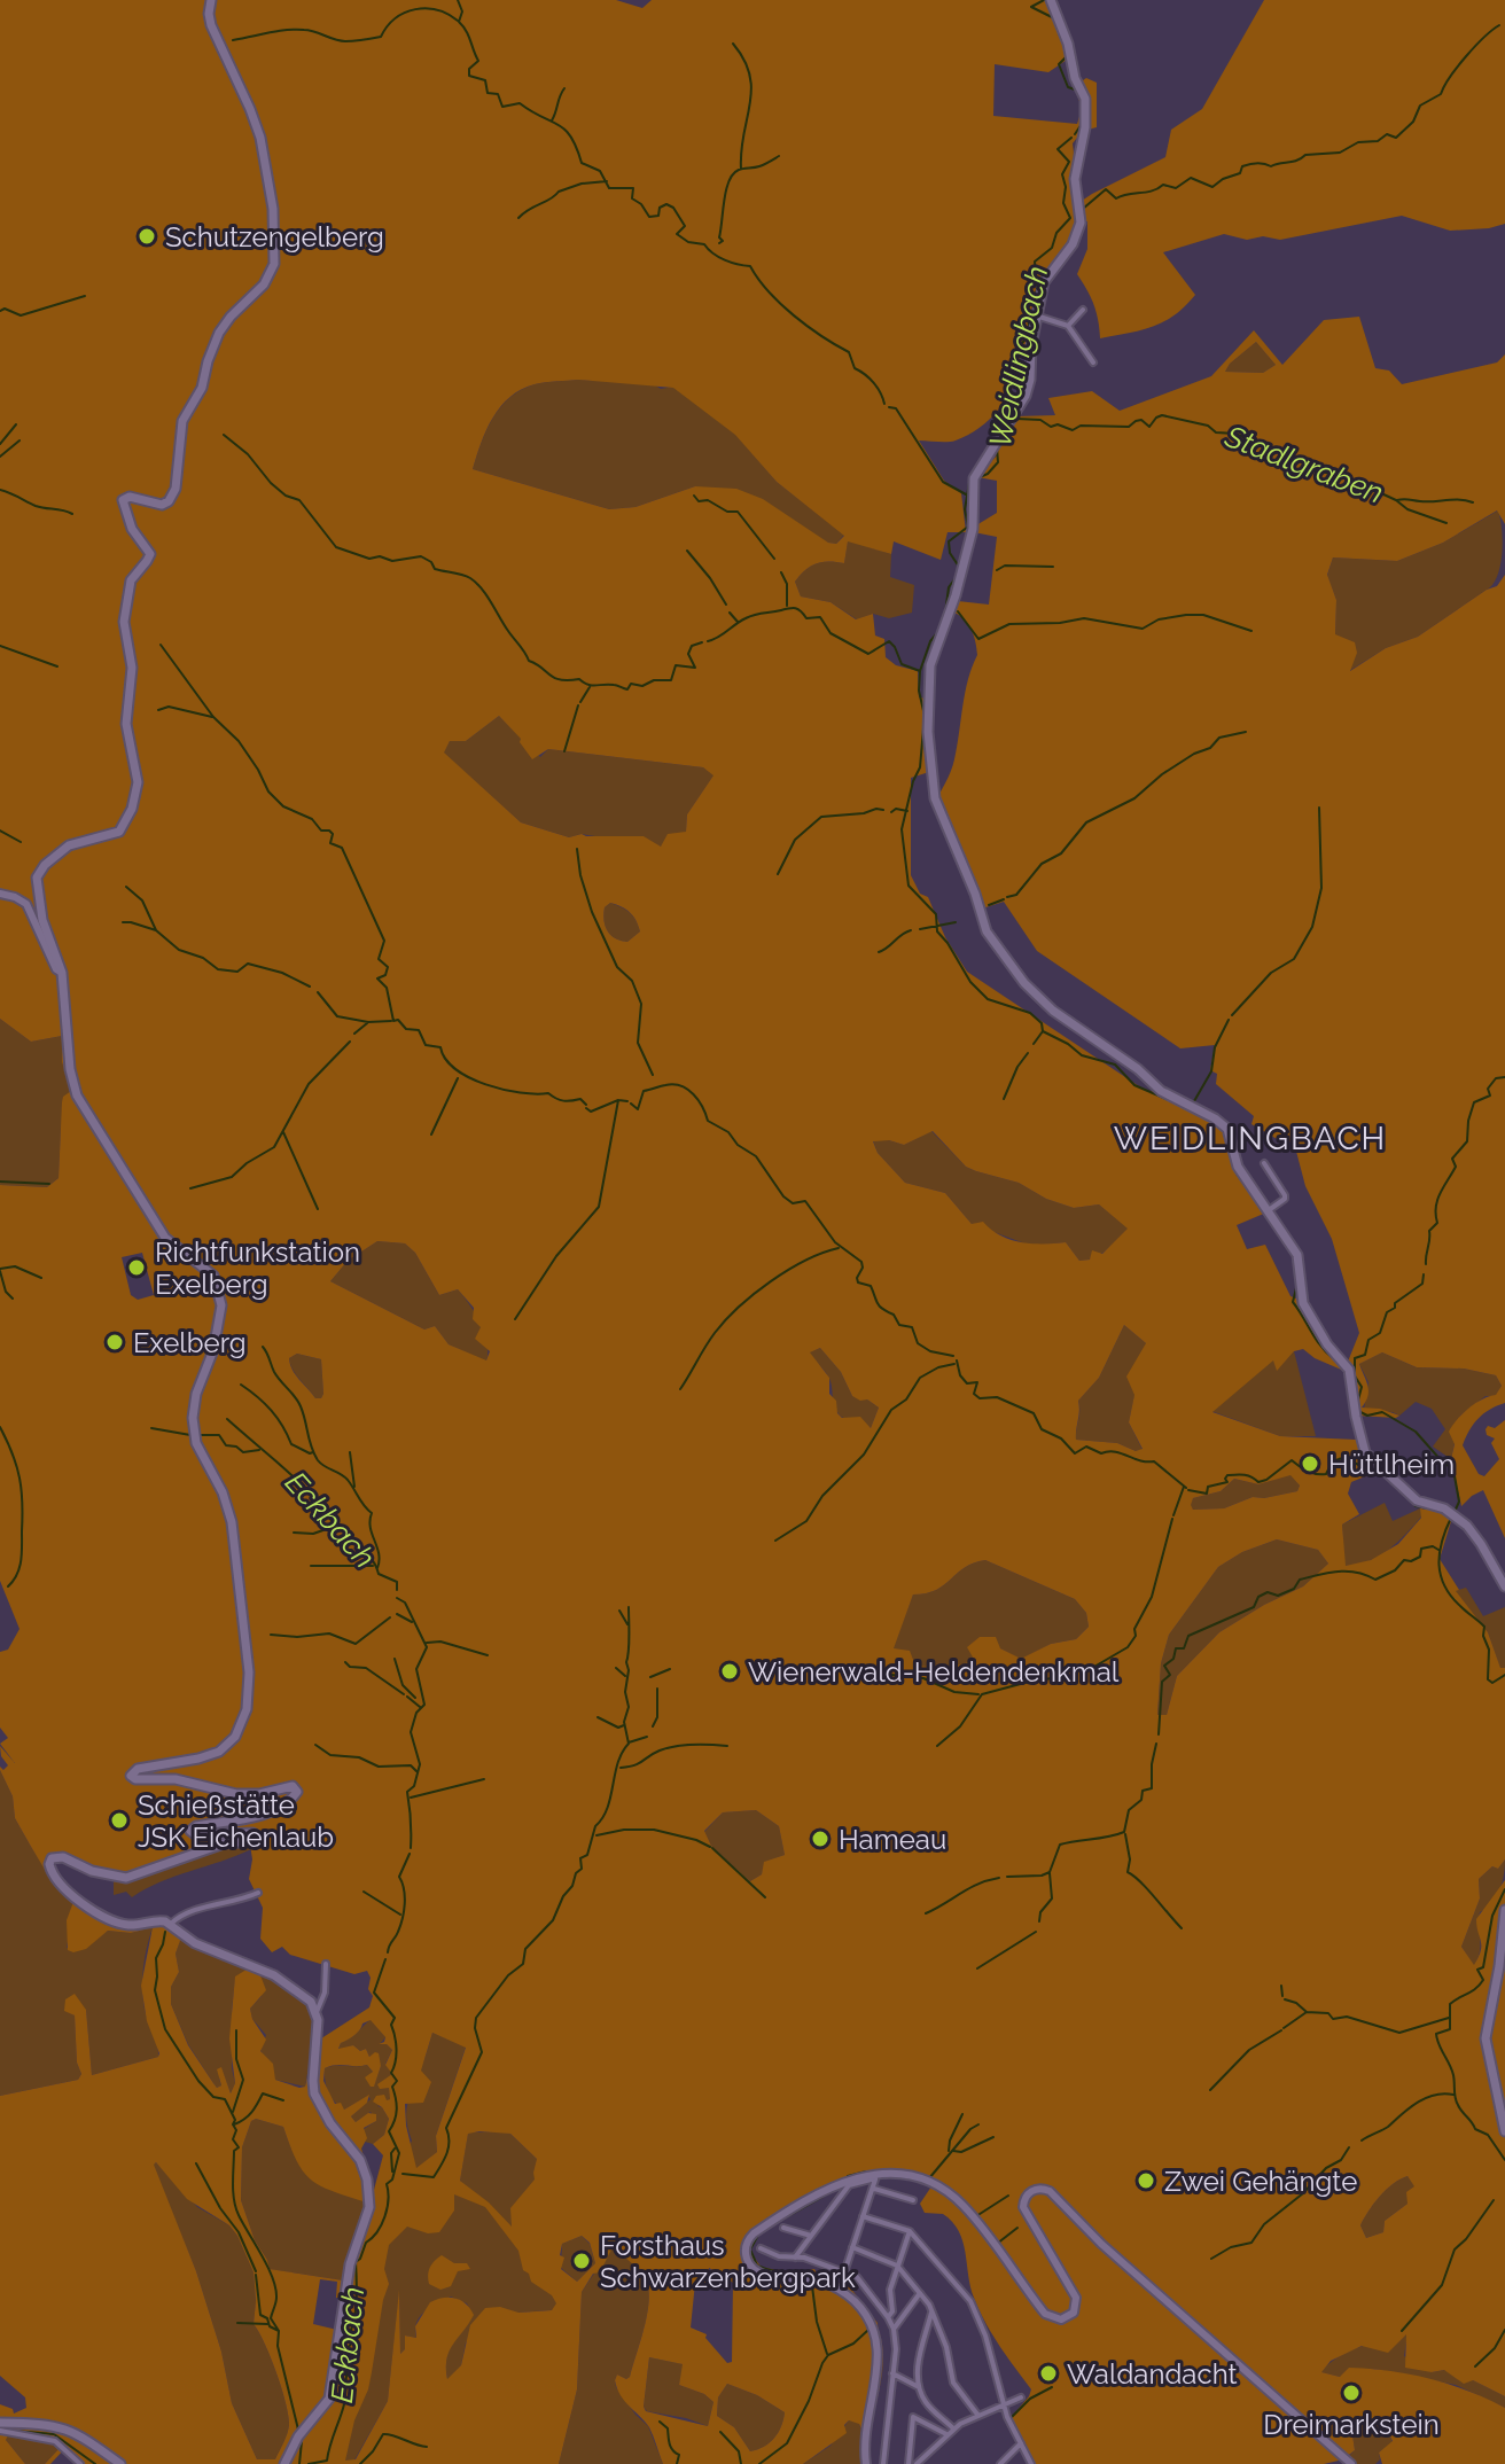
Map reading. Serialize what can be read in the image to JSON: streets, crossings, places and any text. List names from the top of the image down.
{
  "districts": ["WEIDLINGBACH"],
  "water": ["Weidlingbach", "Stadlgraben", "Eckbach"],
  "places": [
    "Schutzengelberg",
    "Richtfunkstation Exelberg",
    "Exelberg",
    "Hüttlheim",
    "Wienerwald-Heldendenkmal",
    "Schießstätte JSK Eichenlaub",
    "Hameau",
    "Zwei Gehängte",
    "Forsthaus Schwarzenbergpark",
    "Waldandacht",
    "Dreimarkstein"
  ]
}
